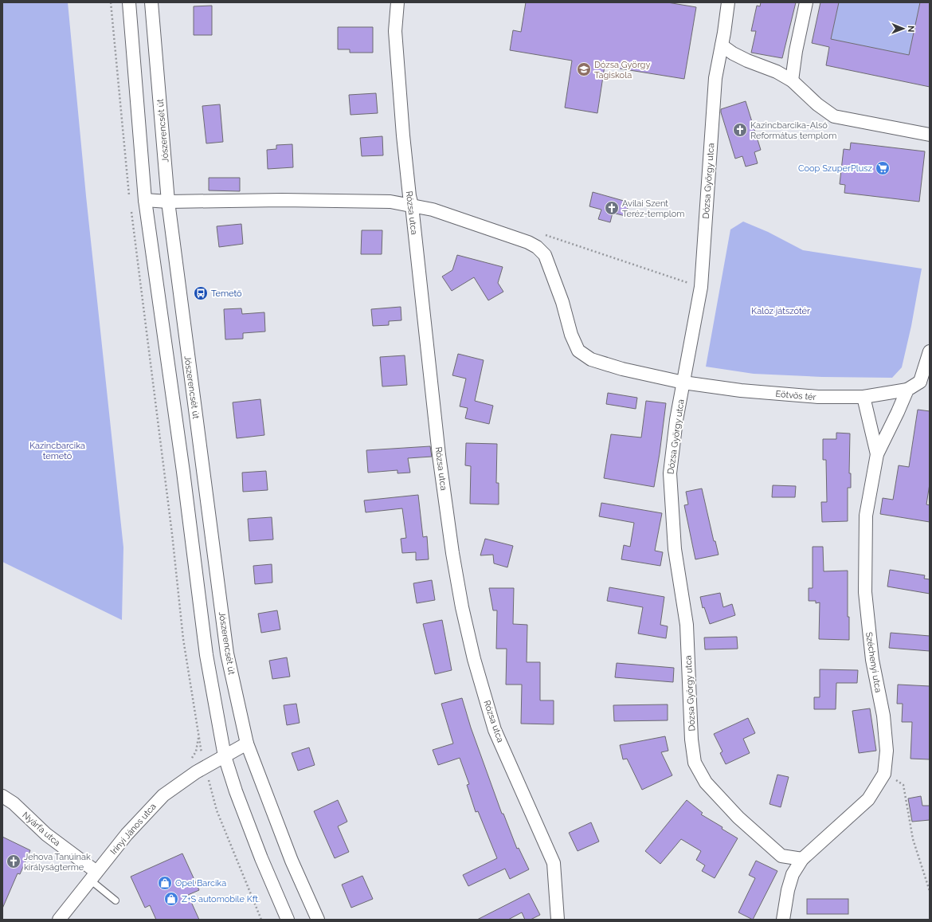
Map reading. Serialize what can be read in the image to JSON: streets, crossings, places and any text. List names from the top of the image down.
{
  "streets": {
    "street": [
      "Jószerencsét út",
      "Dózsa György utca",
      "Rózsa utca",
      "Eötvös tér",
      "Széchenyi utca",
      "Nyárfa utca",
      "Irinyi János utca"
    ]
  },
  "crossings": [
    ["Jószerencsét út", "Eötvös tér"],
    ["Dózsa György utca", "Eötvös tér"],
    ["Dózsa György utca", "Széchenyi utca"],
    ["Rózsa utca", "Eötvös tér"],
    ["Eötvös tér", "Széchenyi utca"],
    ["Nyárfa utca", "Irinyi János utca"]
  ],
  "parks": ["Kalóz játszótér", "Kazincbarcika temető"],
  "places": {
    "school or university": ["Dózsa György Tagiskola"],
    "church": ["Kazincbarcika-Alsó Református templom", "Avilai Szent Teréz-templom", "Jehova Tanúinak királyságterme"],
    "supermarket": ["Coop SzuperPlusz"],
    "bus stop": ["Temető"],
    "shop": ["Opel Barcika", "Z+S automobile Kft."]
  },
  "north": "right"
}
